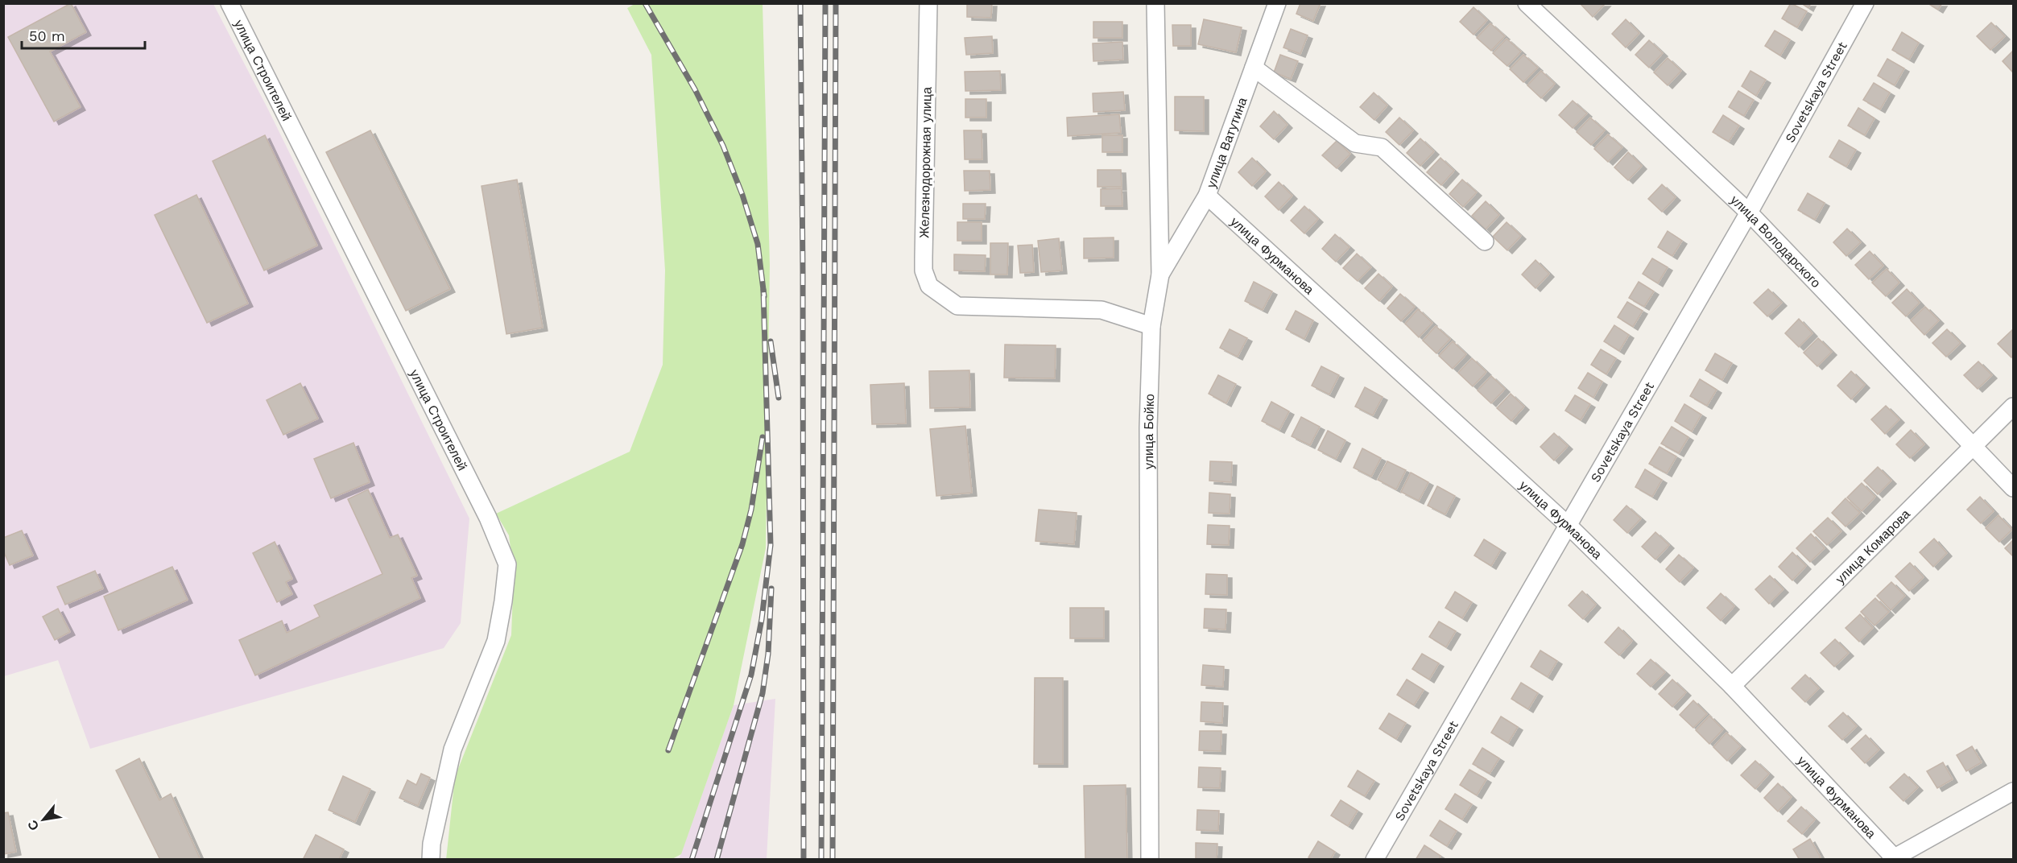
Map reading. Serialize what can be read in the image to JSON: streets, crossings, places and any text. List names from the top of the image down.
{
  "streets": {
    "street": [
      "улица Строителей",
      "Sovetskaya Street",
      "улица Ватутина",
      "Железнодорожная улица",
      "улица Володарского",
      "улица Фурманова",
      "улица Бойко",
      "улица Комарова"
    ]
  },
  "crossings": [
    ["Sovetskaya Street", "улица Володарского"],
    ["Sovetskaya Street", "улица Фурманова"],
    ["улица Ватутина", "улица Фурманова"],
    ["улица Ватутина", "улица Бойко"],
    ["Железнодорожная улица", "улица Бойко"],
    ["улица Володарского", "улица Комарова"],
    ["улица Фурманова", "улица Комарова"]
  ],
  "scale_bar": "50 m",
  "north": "bottom left"
}
